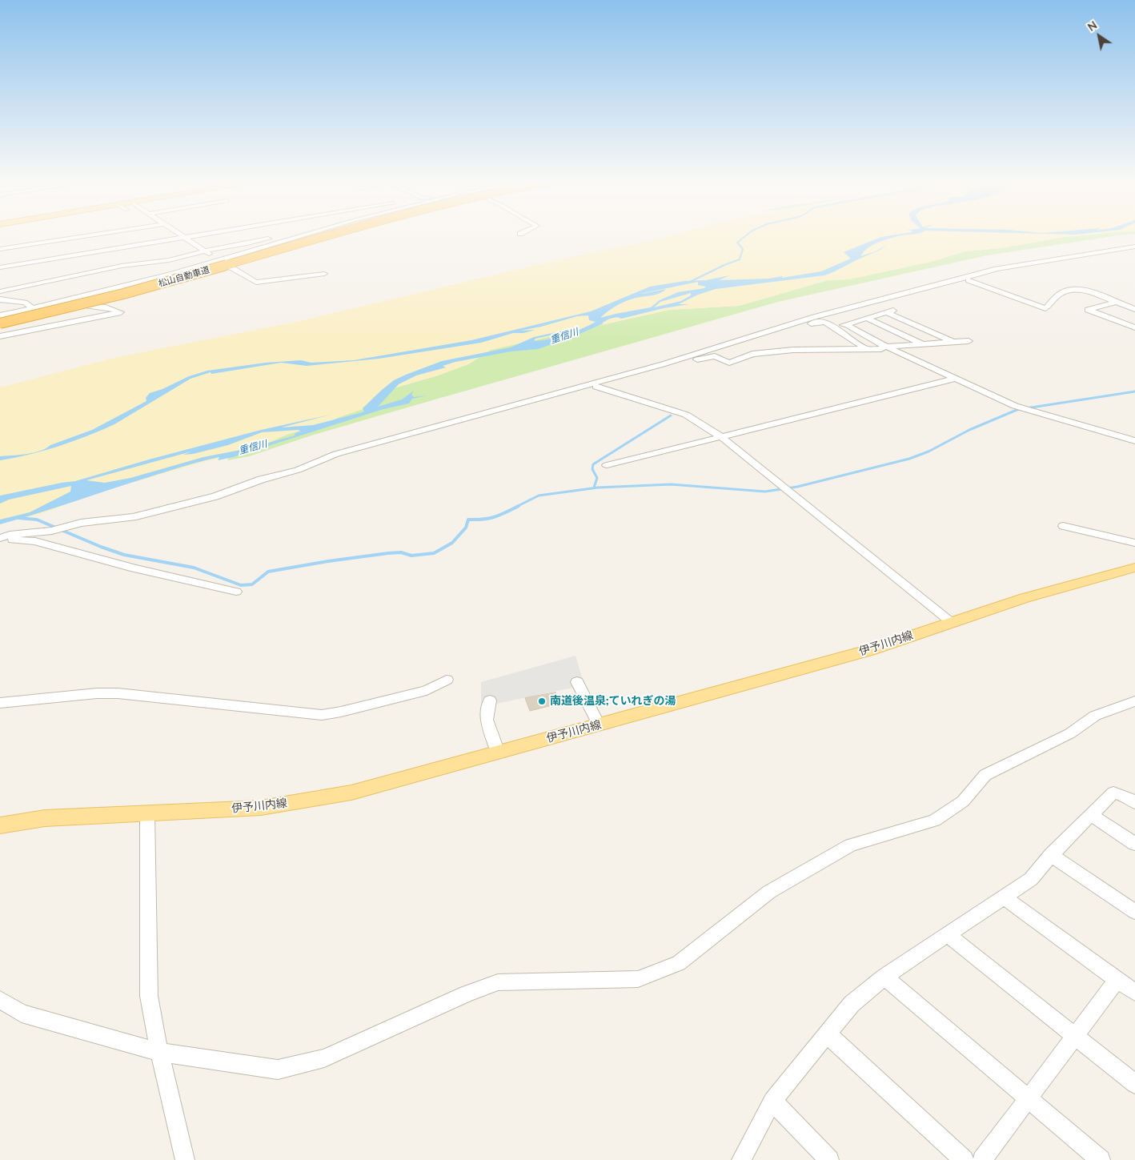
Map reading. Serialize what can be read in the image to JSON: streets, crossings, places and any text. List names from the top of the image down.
{
  "streets": {
    "highway": ["松山自動車道"],
    "main road": ["伊予川内線"]
  },
  "water": ["重信川"],
  "places": ["南道後温泉;ていれぎの湯"],
  "north": "top left"
}
